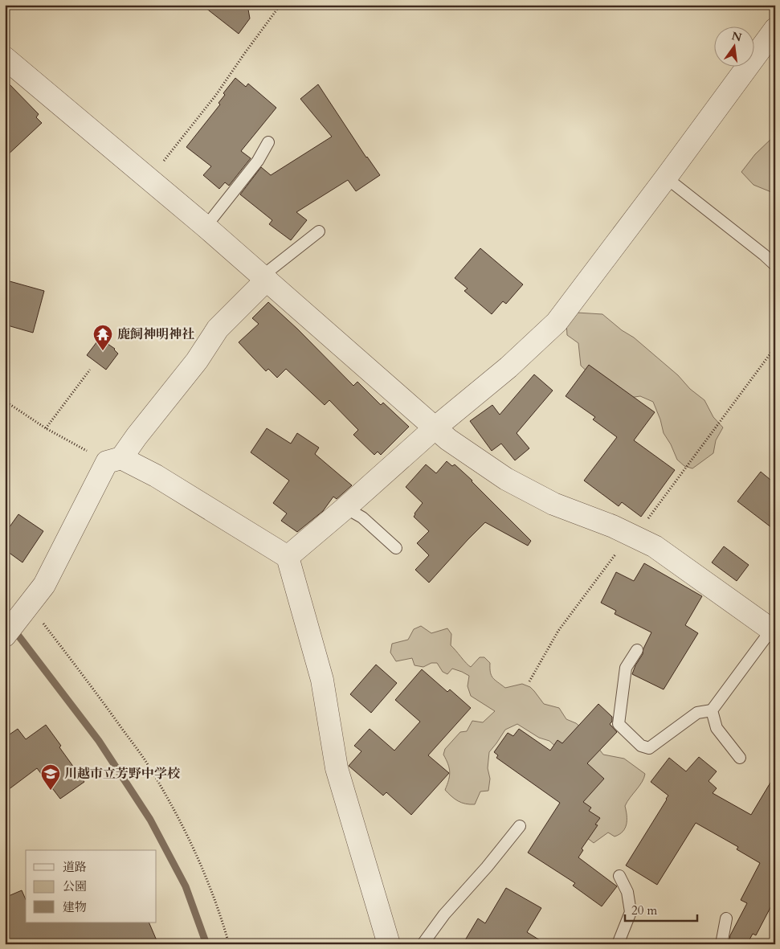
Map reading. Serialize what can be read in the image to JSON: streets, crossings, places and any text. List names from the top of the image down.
{
  "places": {
    "temple": ["鹿飼神明神社"],
    "school or university": ["川越市立芳野中学校"]
  },
  "legend": ["道路", "公園", "建物"],
  "scale_bar": "20 m",
  "north": "top"
}
